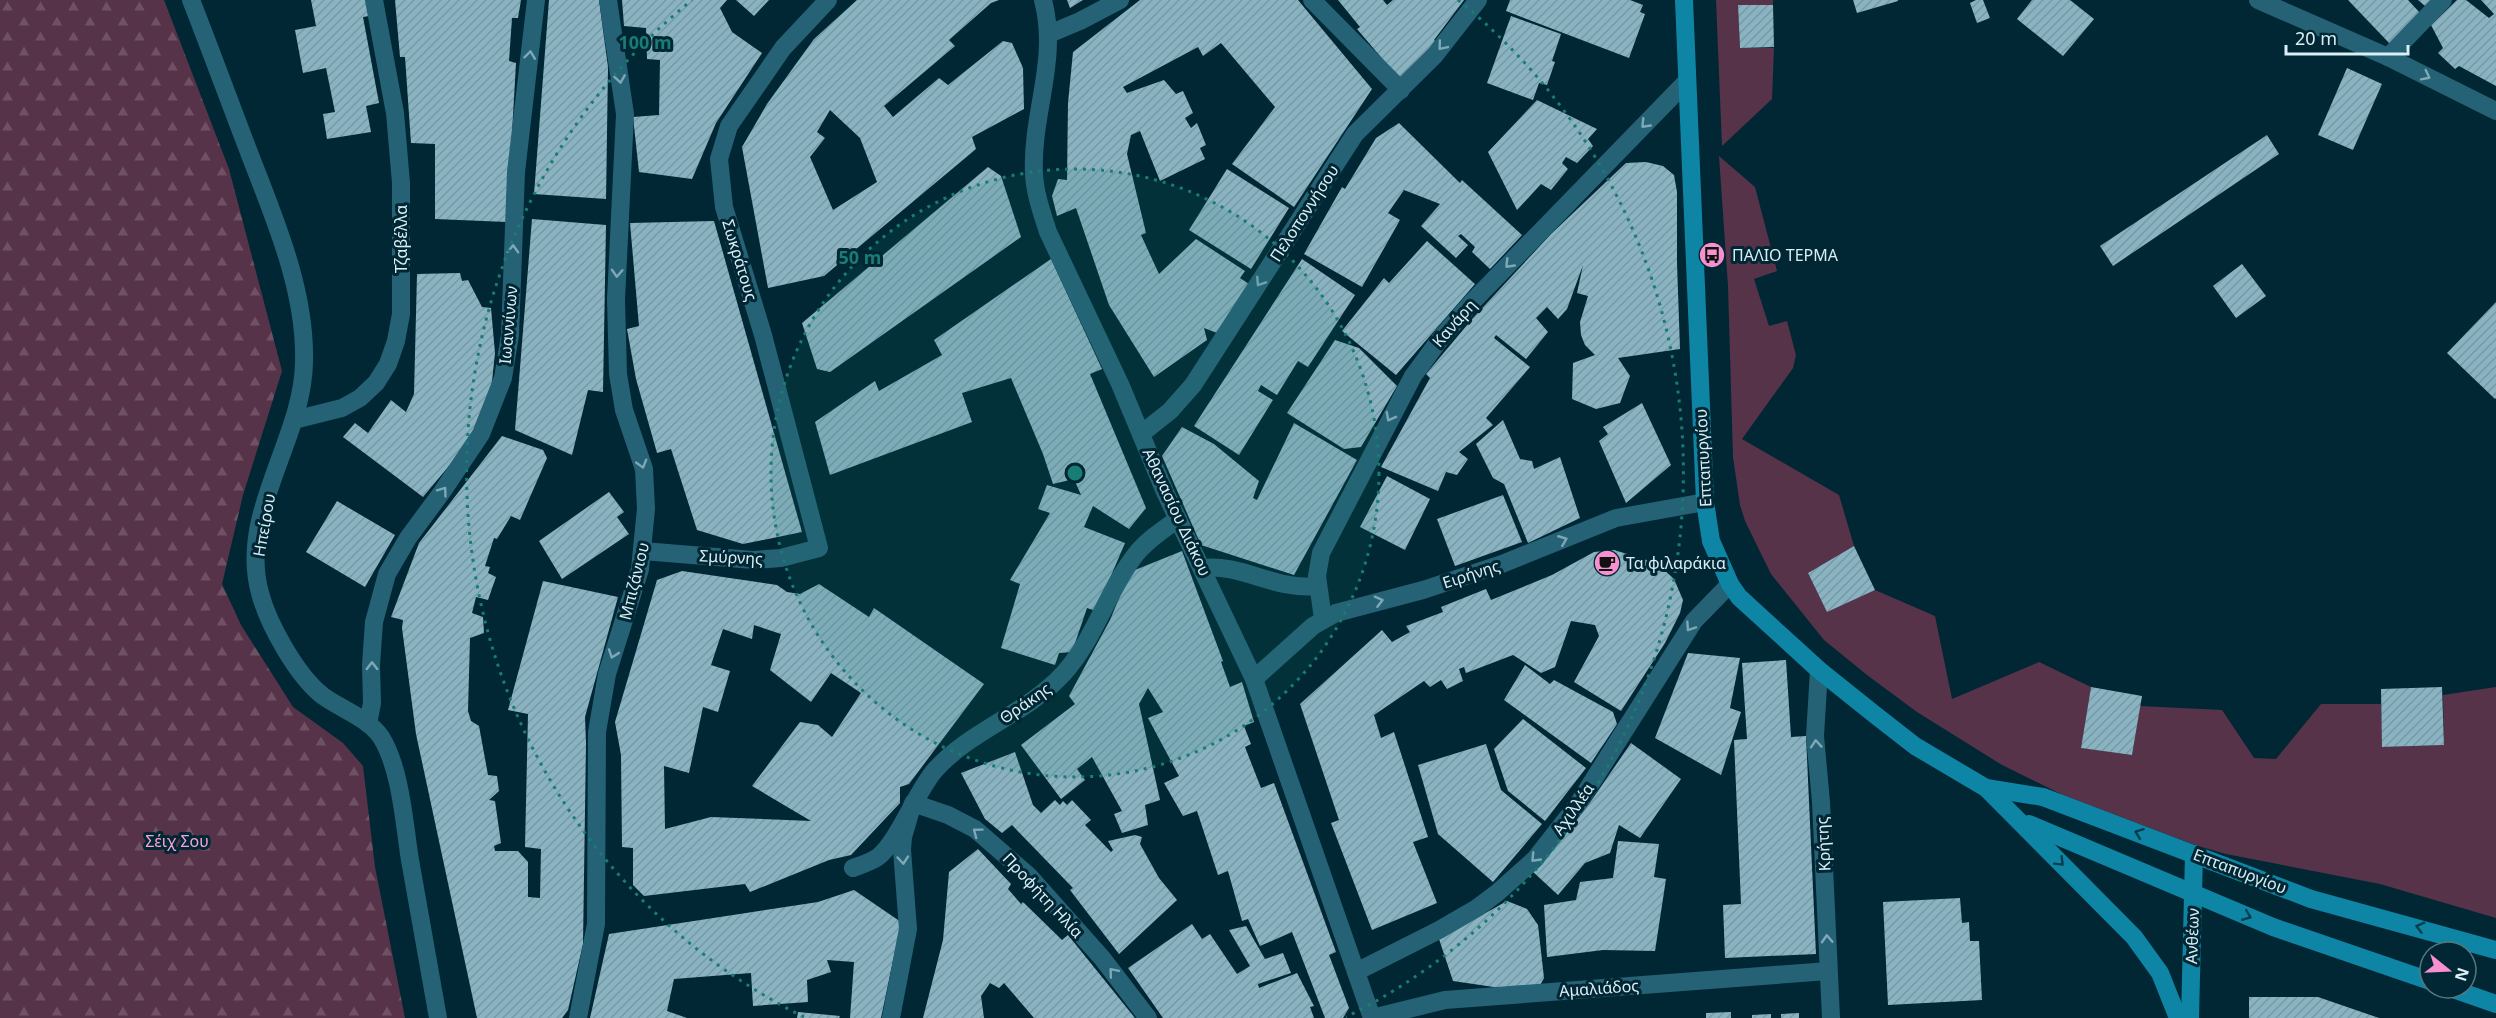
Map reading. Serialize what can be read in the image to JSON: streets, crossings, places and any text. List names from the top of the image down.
{
  "streets": {
    "main road": ["Επταπυργίου", "Ανθέων"],
    "street": [
      "Πελοποννήσου",
      "Τζαβέλλα",
      "Σωκράτους",
      "Κανάρη",
      "Ιωαννίνων",
      "Αθανασίου Διάκου",
      "Ηπείρου",
      "Σμύρνης",
      "Ειρήνης",
      "Μπιζάνιου",
      "Θράκης",
      "Αχιλλέα",
      "Κρήτης",
      "Προφήτη Ηλία",
      "Αμαλιάδος"
    ]
  },
  "crossings": [
    ["Πελοποννήσου", "Αθανασίου Διάκου"],
    ["Τζαβέλλα", "Ηπείρου"],
    ["Σωκράτους", "Σμύρνης"],
    ["Κανάρη", "Επταπυργίου"],
    ["Κανάρη", "Ειρήνης"],
    ["Ιωαννίνων", "Ηπείρου"],
    ["Επταπυργίου", "Ειρήνης"],
    ["Επταπυργίου", "Αχιλλέα"],
    ["Επταπυργίου", "Κρήτης"],
    ["Επταπυργίου", "Ανθέων"],
    ["Αθανασίου Διάκου", "Ειρήνης"],
    ["Αθανασίου Διάκου", "Θράκης"],
    ["Αθανασίου Διάκου", "Αχιλλέα"],
    ["Αθανασίου Διάκου", "Αμαλιάδος"],
    ["Σμύρνης", "Μπιζάνιου"],
    ["Θράκης", "Προφήτη Ηλία"],
    ["Κρήτης", "Αμαλιάδος"]
  ],
  "one_way": [
    "Πελοποννήσου",
    "Κανάρη",
    "Ιωαννίνων",
    "Ειρήνης",
    "Μπιζάνιου",
    "Αχιλλέα",
    "Κρήτης",
    "Προφήτη Ηλία"
  ],
  "parks": ["Σέιχ Σου"],
  "places": {
    "bus stop": ["ΠΑΛΙΟ ΤΕΡΜΑ"],
    "cafe": ["Τα φιλαράκια"]
  },
  "scale_bar": "20 m",
  "north": "right",
  "rings": ["100 m", "50 m"]
}
